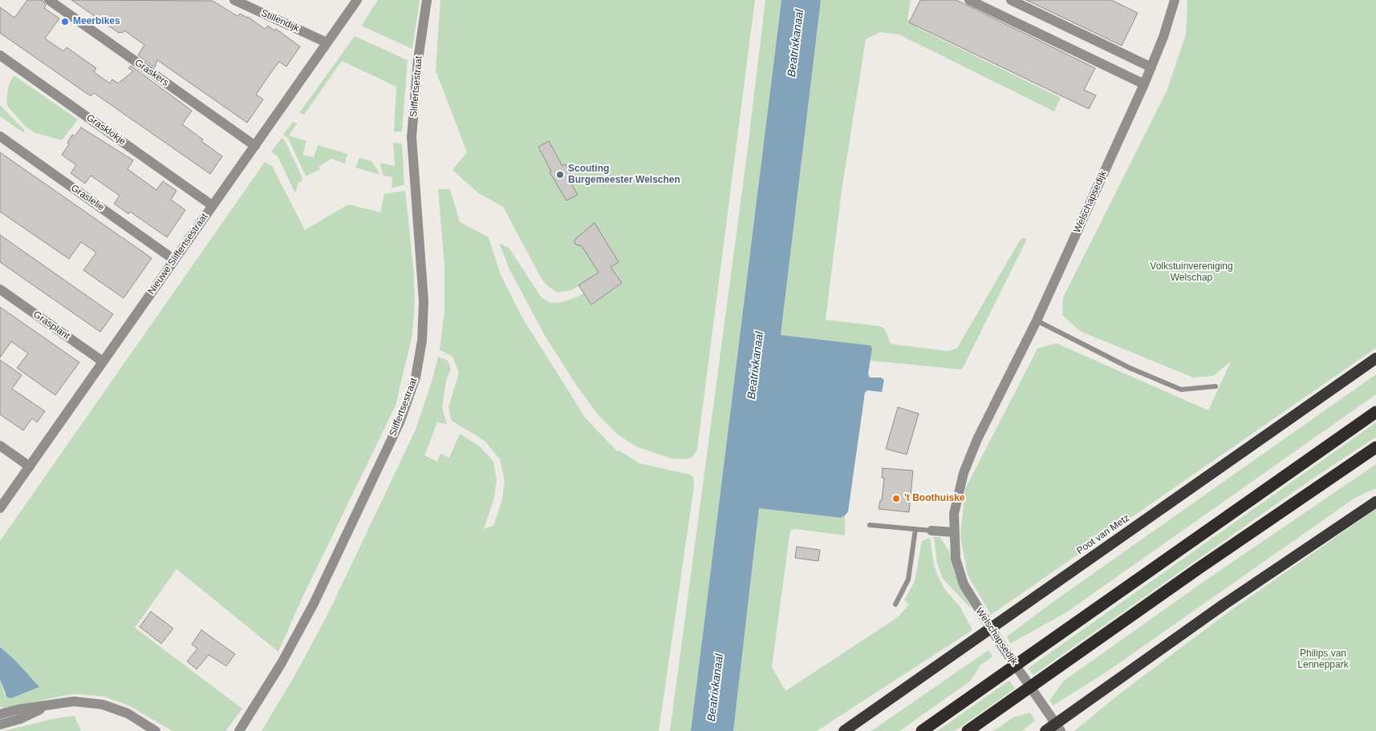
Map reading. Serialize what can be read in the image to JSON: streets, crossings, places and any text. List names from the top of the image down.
{
  "streets": {
    "highway": ["Poot van Metz"],
    "street": [
      "Stillendijk",
      "Graskers",
      "Sliffertsestraat",
      "Grasklokje",
      "Graslelie",
      "Welschapsedijk",
      "Nieuwe Sliffertsestraat",
      "Grasplant"
    ]
  },
  "crossings": [
    ["Stillendijk", "Nieuwe Sliffertsestraat"],
    ["Graskers", "Nieuwe Sliffertsestraat"],
    ["Grasklokje", "Nieuwe Sliffertsestraat"],
    ["Graslelie", "Nieuwe Sliffertsestraat"],
    ["Nieuwe Sliffertsestraat", "Grasplant"]
  ],
  "water": ["Beatrixkanaal"],
  "parks": ["Volkstuinvereniging Welschap", "Philips van Lenneppark"],
  "places": ["Meerbikes", "Scouting Burgemeester Welschen", "'t Boothuiske"]
}
